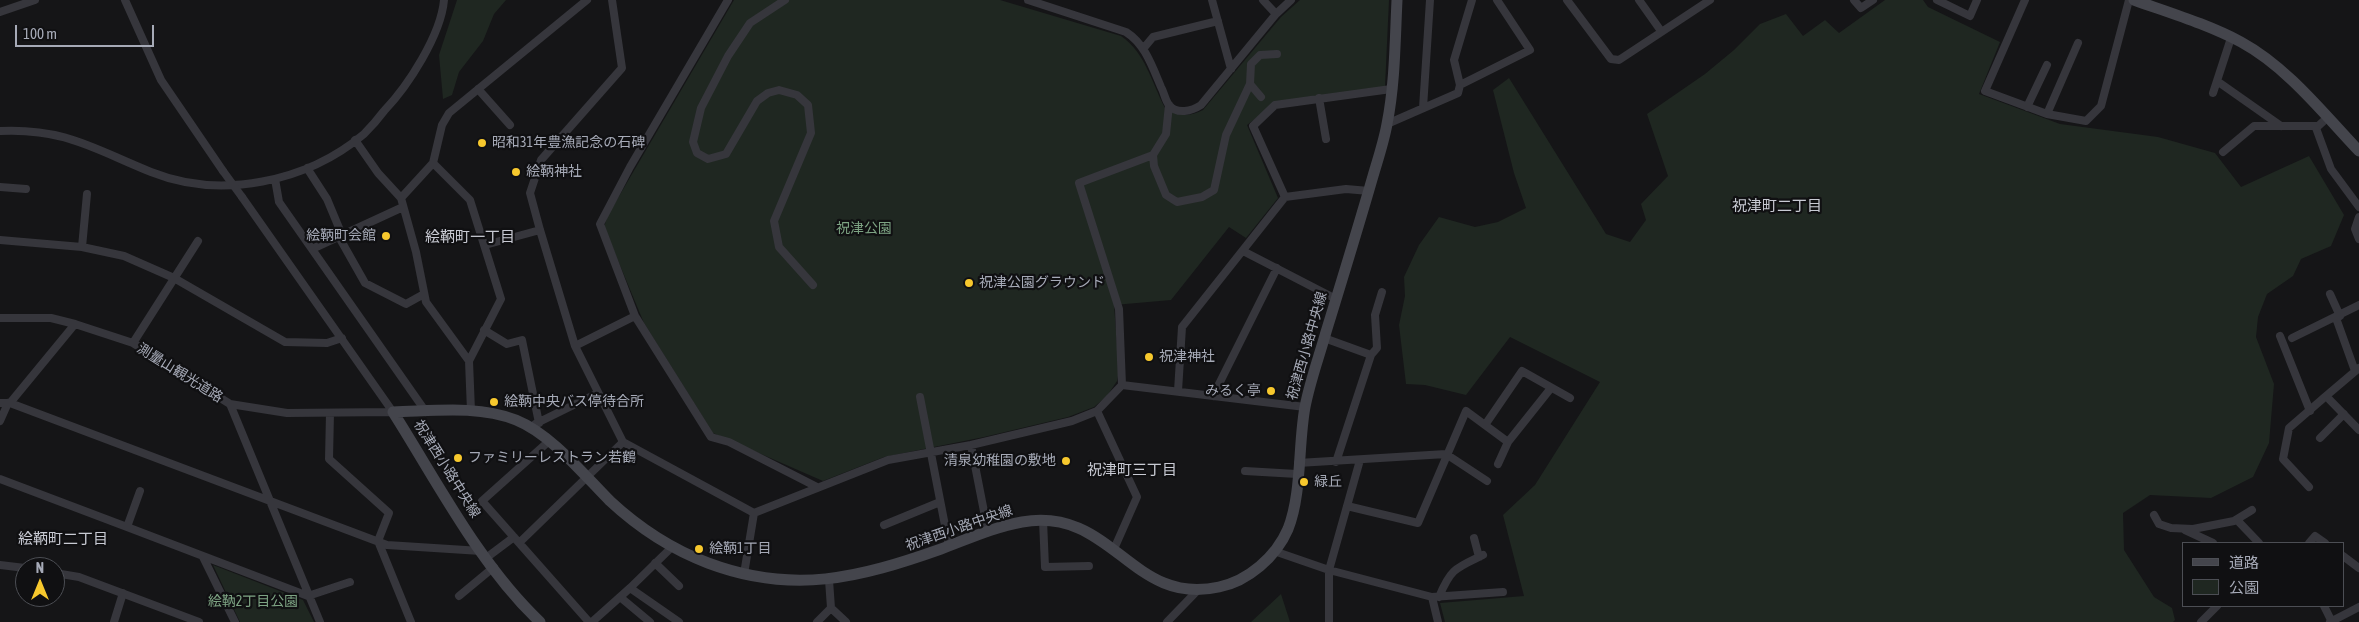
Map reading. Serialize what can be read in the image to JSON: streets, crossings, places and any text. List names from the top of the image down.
{
  "streets": {
    "main road": ["祝津西小路中央線"],
    "street": ["測量山観光道路"]
  },
  "crossings": [
    ["祝津西小路中央線", "測量山観光道路"]
  ],
  "districts": [
    "祝津町二丁目",
    "絵鞆町一丁目",
    "祝津町三丁目",
    "絵鞆町二丁目"
  ],
  "parks": ["祝津公園", "絵靹2丁目公園"],
  "places": [
    "昭和31年豊漁記念の石碑",
    "絵鞆神社",
    "絵鞆町会館",
    "祝津公園グラウンド",
    "祝津神社",
    "みるく亭",
    "絵鞆中央バス停待合所",
    "ファミリーレストラン若鶴",
    "清泉幼稚園の敷地",
    "緑丘",
    "絵鞆1丁目"
  ],
  "legend": ["道路", "公園"],
  "scale_bar": "100 m",
  "north": "top"
}
